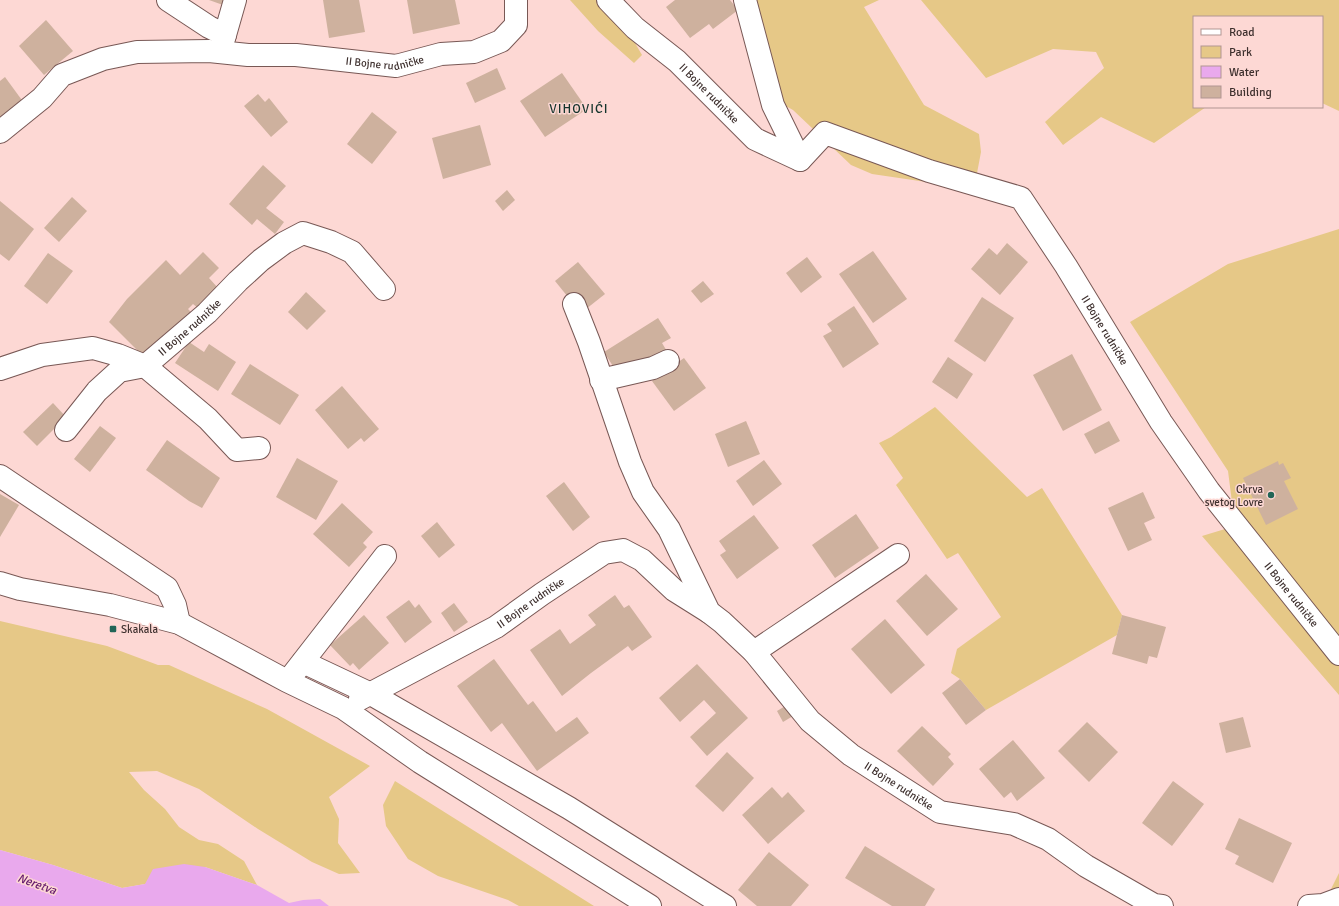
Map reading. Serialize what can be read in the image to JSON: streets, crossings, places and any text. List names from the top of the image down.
{
  "streets": {
    "street": ["II Bojne rudničke"]
  },
  "districts": ["VIHOVIĆI"],
  "water": ["Neretva"],
  "places": {
    "other": ["Ckrva svetog Lovre"],
    "transit": ["Skakala"]
  },
  "legend": [
    "Road",
    "Park",
    "Water",
    "Building"
  ]
}
